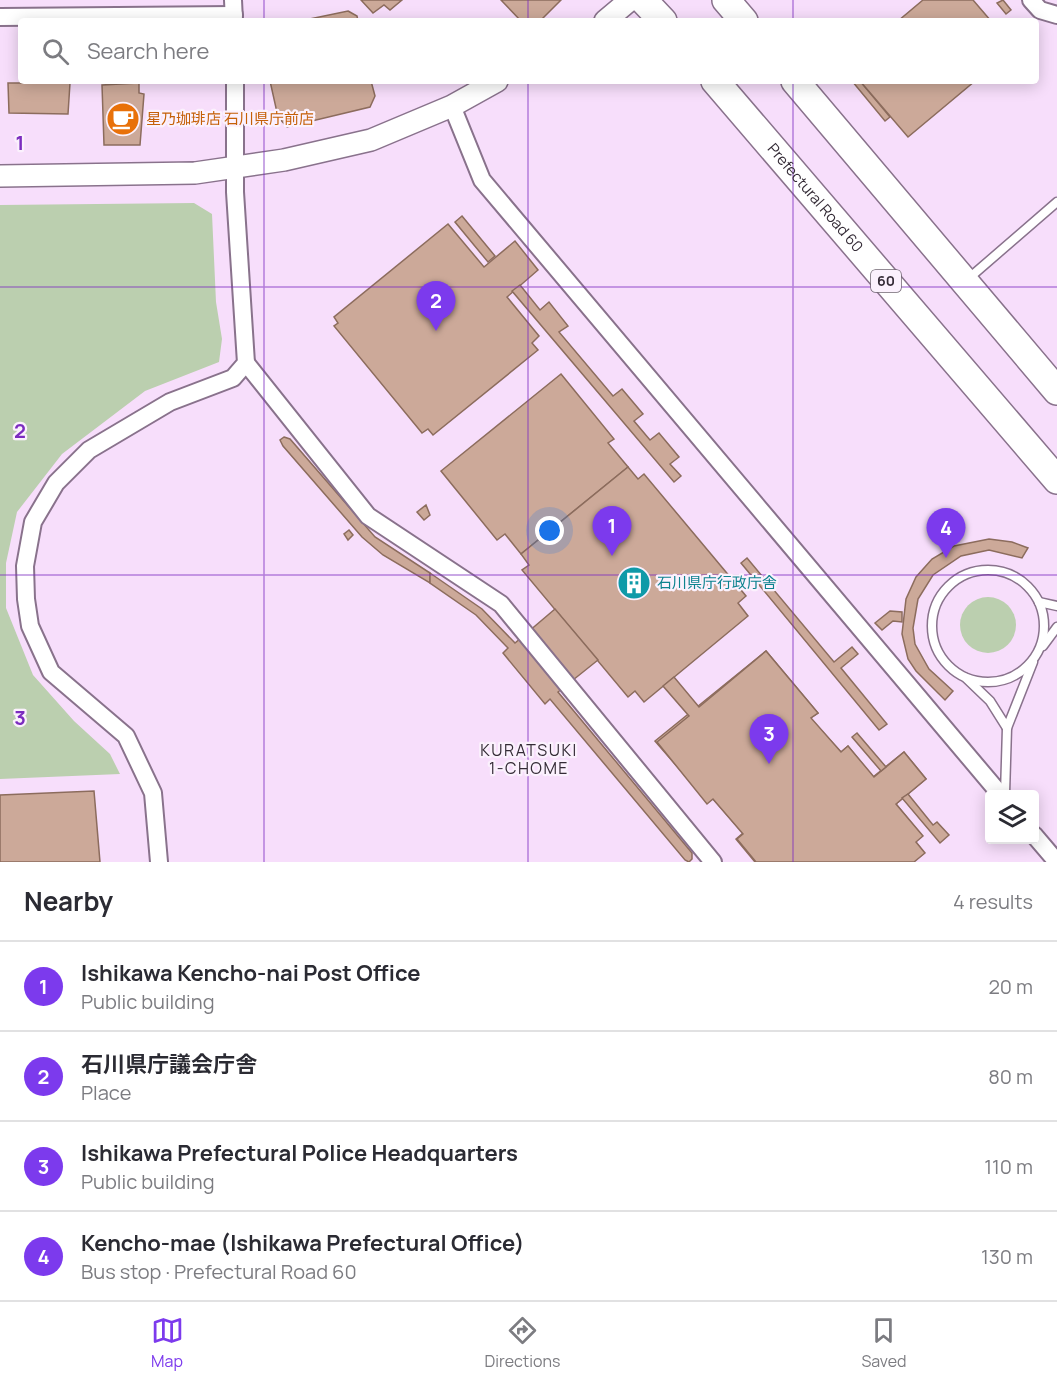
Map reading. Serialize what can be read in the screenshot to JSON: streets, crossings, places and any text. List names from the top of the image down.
{
  "streets": {
    "main road": ["Prefectural Road 60", "60"]
  },
  "districts": ["KURATSUKI 1-CHOME"],
  "places": {
    "cafe": ["星乃珈琲店 石川県庁前店"],
    "building": ["石川県庁行政庁舎"]
  },
  "page": {
    "search": "Search here",
    "pins": [
      "2",
      "1",
      "4",
      "3"
    ],
    "heading": ["Nearby", "4 results"],
    "list": [
      {
        "mark": "1",
        "name": "Ishikawa Kencho-nai Post Office",
        "note": "Public building",
        "value": "20 m"
      },
      {
        "mark": "2",
        "name": "石川県庁議会庁舎",
        "note": "Place",
        "value": "80 m"
      },
      {
        "mark": "3",
        "name": "Ishikawa Prefectural Police Headquarters",
        "note": "Public building",
        "value": "110 m"
      },
      {
        "mark": "4",
        "name": "Kencho-mae (Ishikawa Prefectural Office)",
        "note": "Bus stop · Prefectural Road 60",
        "value": "130 m"
      }
    ],
    "nav": ["Map", "Directions", "Saved"]
  },
  "grid": {
    "rows": ["1", "2", "3"]
  }
}
